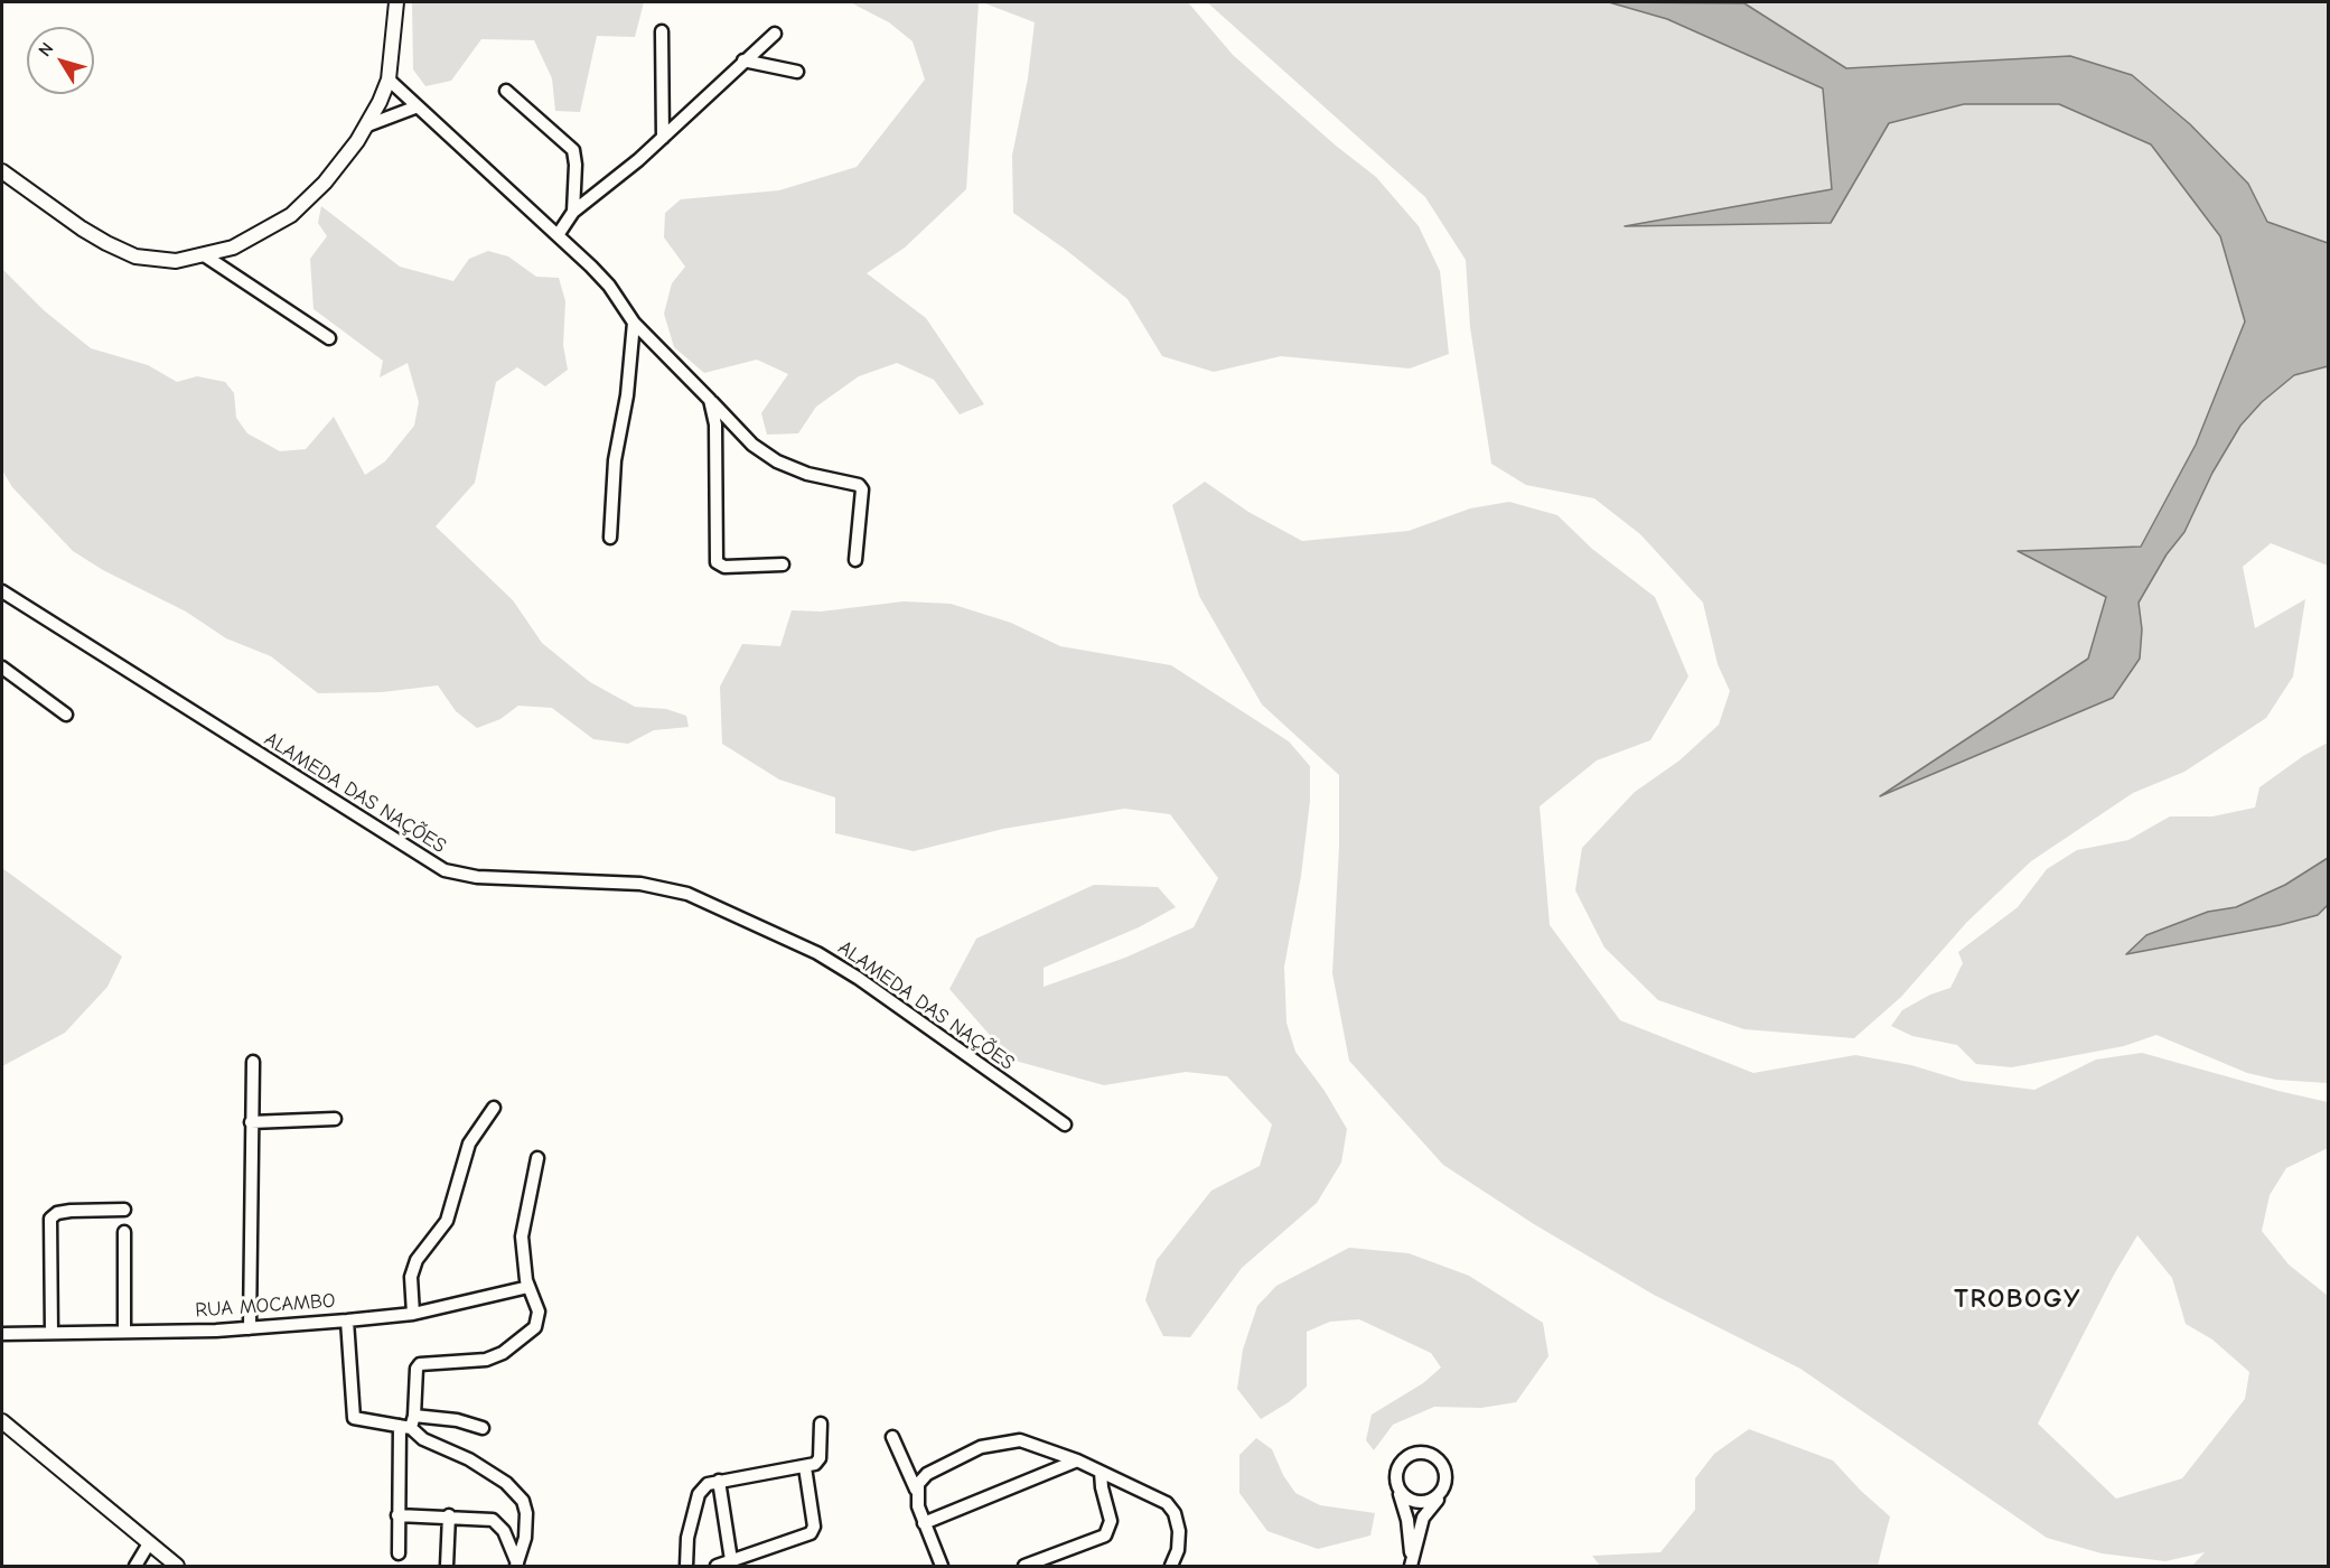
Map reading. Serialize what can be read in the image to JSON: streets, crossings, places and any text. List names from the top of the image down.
{
  "streets": {
    "street": ["ALAMEDA DAS NAÇÕES", "RUA MOCAMBO"]
  },
  "districts": ["TROBOGY"],
  "north": "top left"
}
